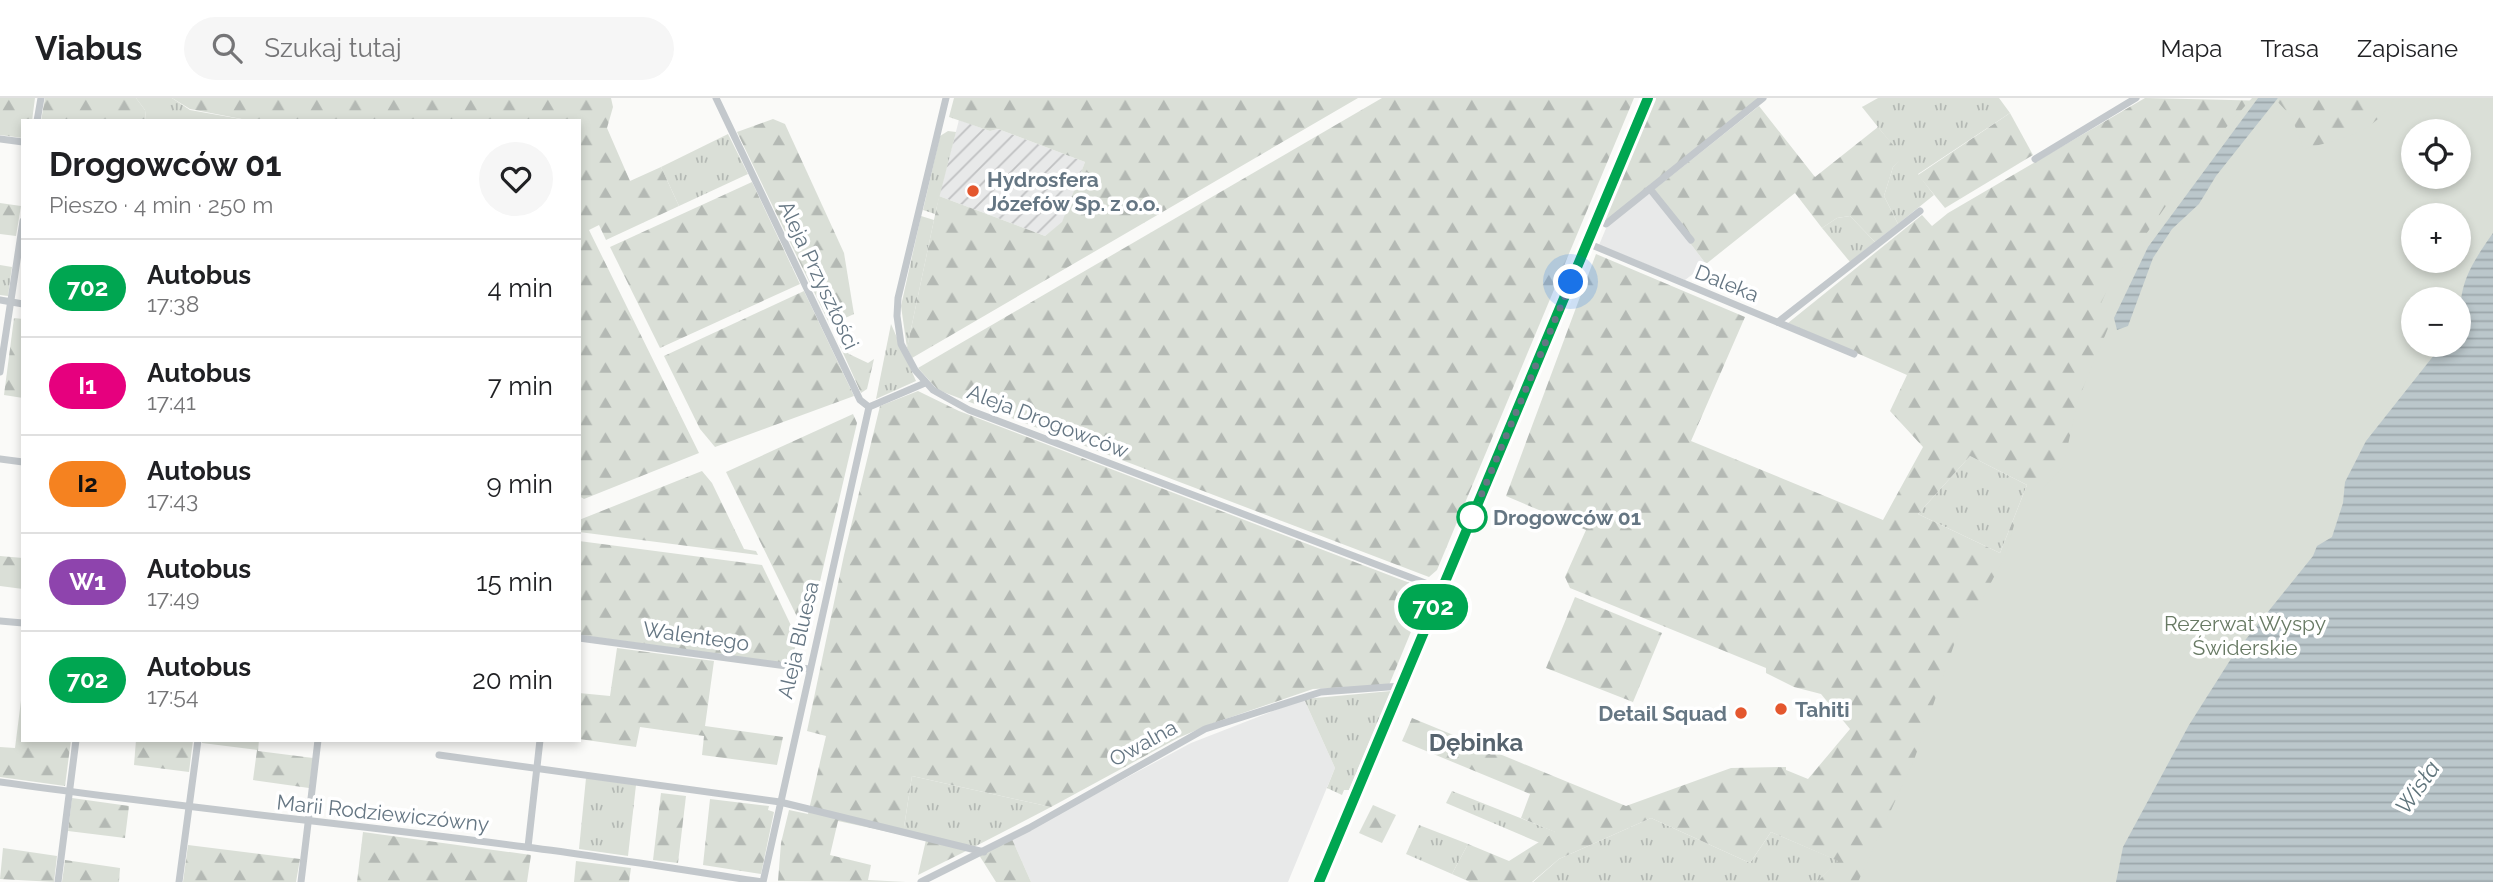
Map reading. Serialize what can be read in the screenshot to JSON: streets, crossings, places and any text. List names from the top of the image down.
{
  "streets": {
    "street": [
      "Aleja Przyszłości",
      "Daleka",
      "Aleja Drogowców",
      "Walentego",
      "Aleja Bluesa",
      "Owalna",
      "Marii Rodziewiczówny"
    ]
  },
  "crossings": [
    ["Aleja Przyszłości", "Aleja Bluesa"],
    ["Walentego", "Aleja Bluesa"],
    ["Aleja Bluesa", "Marii Rodziewiczówny"]
  ],
  "districts": ["Dębinka"],
  "water": ["Wisła"],
  "parks": ["Rezerwat Wyspy Świderskie"],
  "places": [
    "Hydrosfera Józefów Sp. z o.o.",
    "Drogowców 01",
    "Tahiti",
    "Detail Squad"
  ],
  "lines": ["bus line 702"],
  "page": {
    "header": "Viabus",
    "search": "Szukaj tutaj",
    "nav": ["Mapa", "Trasa", "Zapisane"],
    "on_map": "702",
    "map_buttons": ["+", "−"],
    "heading": ["Drogowców 01", "Pieszo · 4 min · 250 m"],
    "list": [
      {
        "mark": "702",
        "name": "Autobus",
        "note": "17:38",
        "value": "4 min"
      },
      {
        "mark": "I1",
        "name": "Autobus",
        "note": "17:41",
        "value": "7 min"
      },
      {
        "mark": "I2",
        "name": "Autobus",
        "note": "17:43",
        "value": "9 min"
      },
      {
        "mark": "W1",
        "name": "Autobus",
        "note": "17:49",
        "value": "15 min"
      },
      {
        "mark": "702",
        "name": "Autobus",
        "note": "17:54",
        "value": "20 min"
      }
    ]
  }
}
